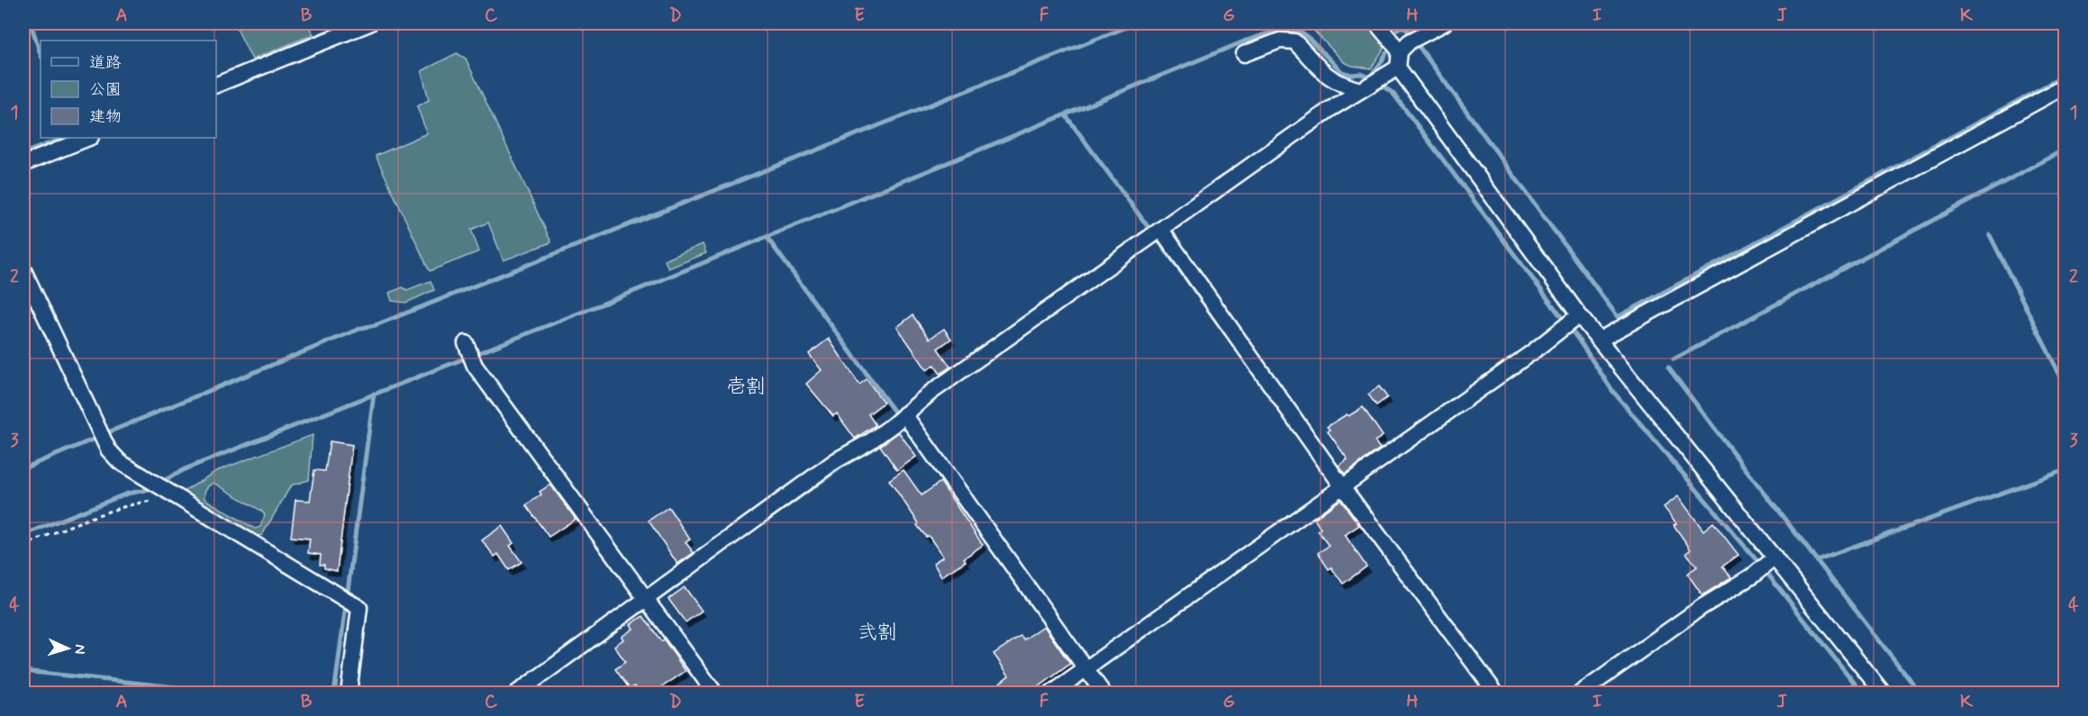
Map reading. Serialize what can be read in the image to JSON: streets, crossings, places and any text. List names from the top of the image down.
{
  "districts": ["壱割", "弐割"],
  "legend": ["道路", "公園", "建物"],
  "north": "right",
  "grid": {
    "columns": [
      "A",
      "B",
      "C",
      "D",
      "E",
      "F",
      "G",
      "H",
      "I",
      "J",
      "K"
    ],
    "rows": [
      "1",
      "2",
      "3",
      "4"
    ]
  }
}
